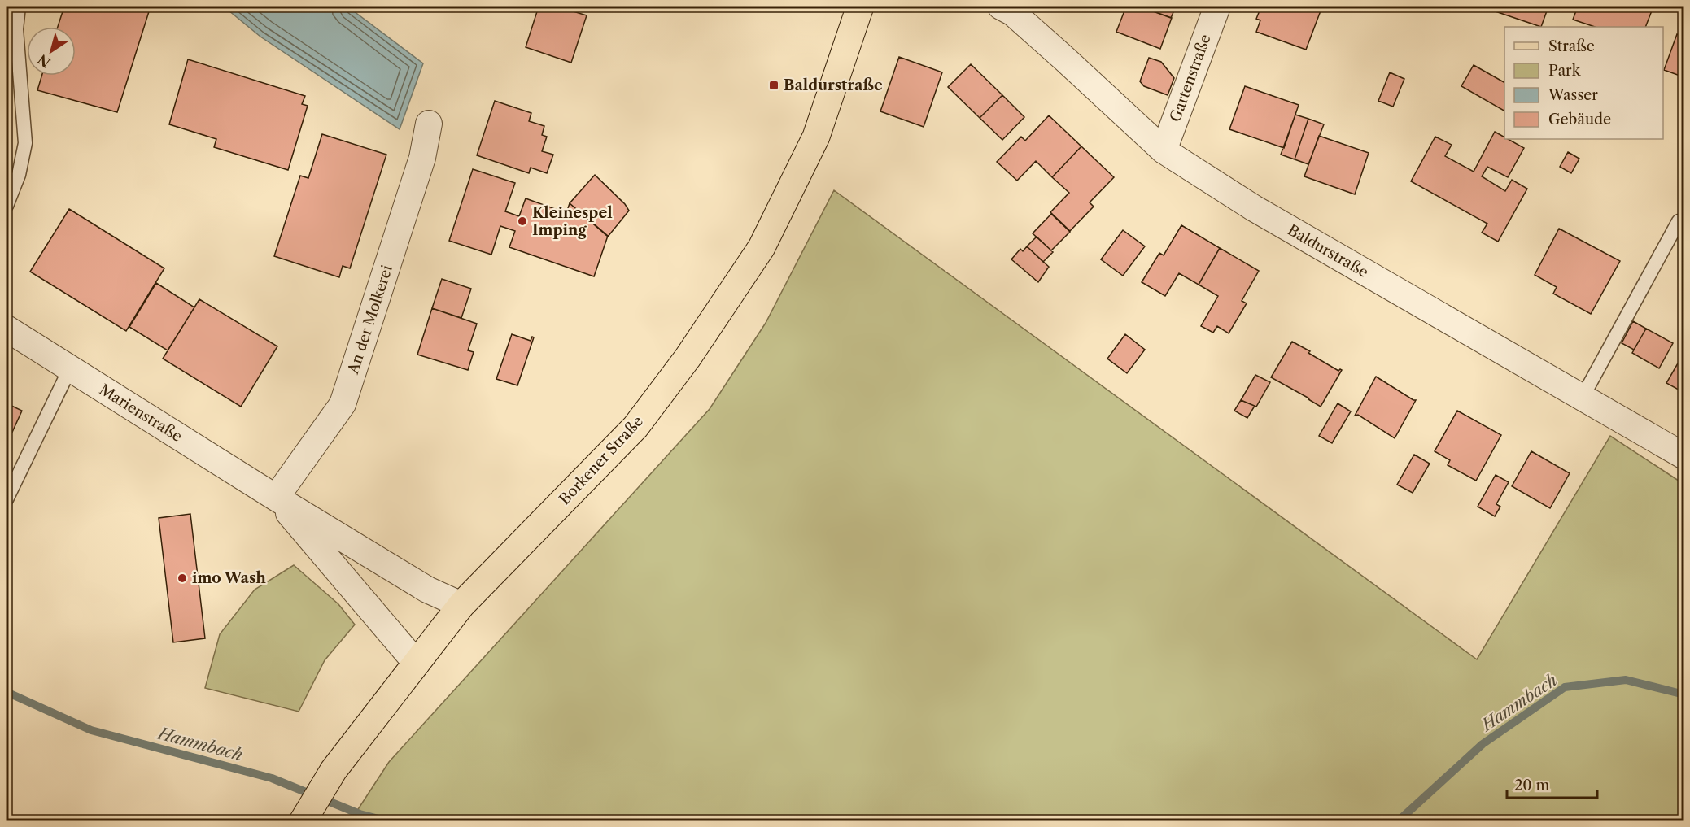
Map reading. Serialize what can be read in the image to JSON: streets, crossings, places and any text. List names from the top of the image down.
{
  "streets": {
    "main road": ["Borkener Straße"],
    "street": [
      "Gartenstraße",
      "Baldurstraße",
      "An der Molkerei",
      "Marienstraße"
    ]
  },
  "crossings": [
    ["Gartenstraße", "Baldurstraße"],
    ["An der Molkerei", "Marienstraße"],
    ["Marienstraße", "Borkener Straße"]
  ],
  "water": ["Hammbach"],
  "places": {
    "transit": ["Baldurstraße"],
    "other": ["Kleinespel Imping", "imo Wash"]
  },
  "legend": [
    "Straße",
    "Park",
    "Wasser",
    "Gebäude"
  ],
  "scale_bar": "20 m",
  "north": "bottom left"
}
